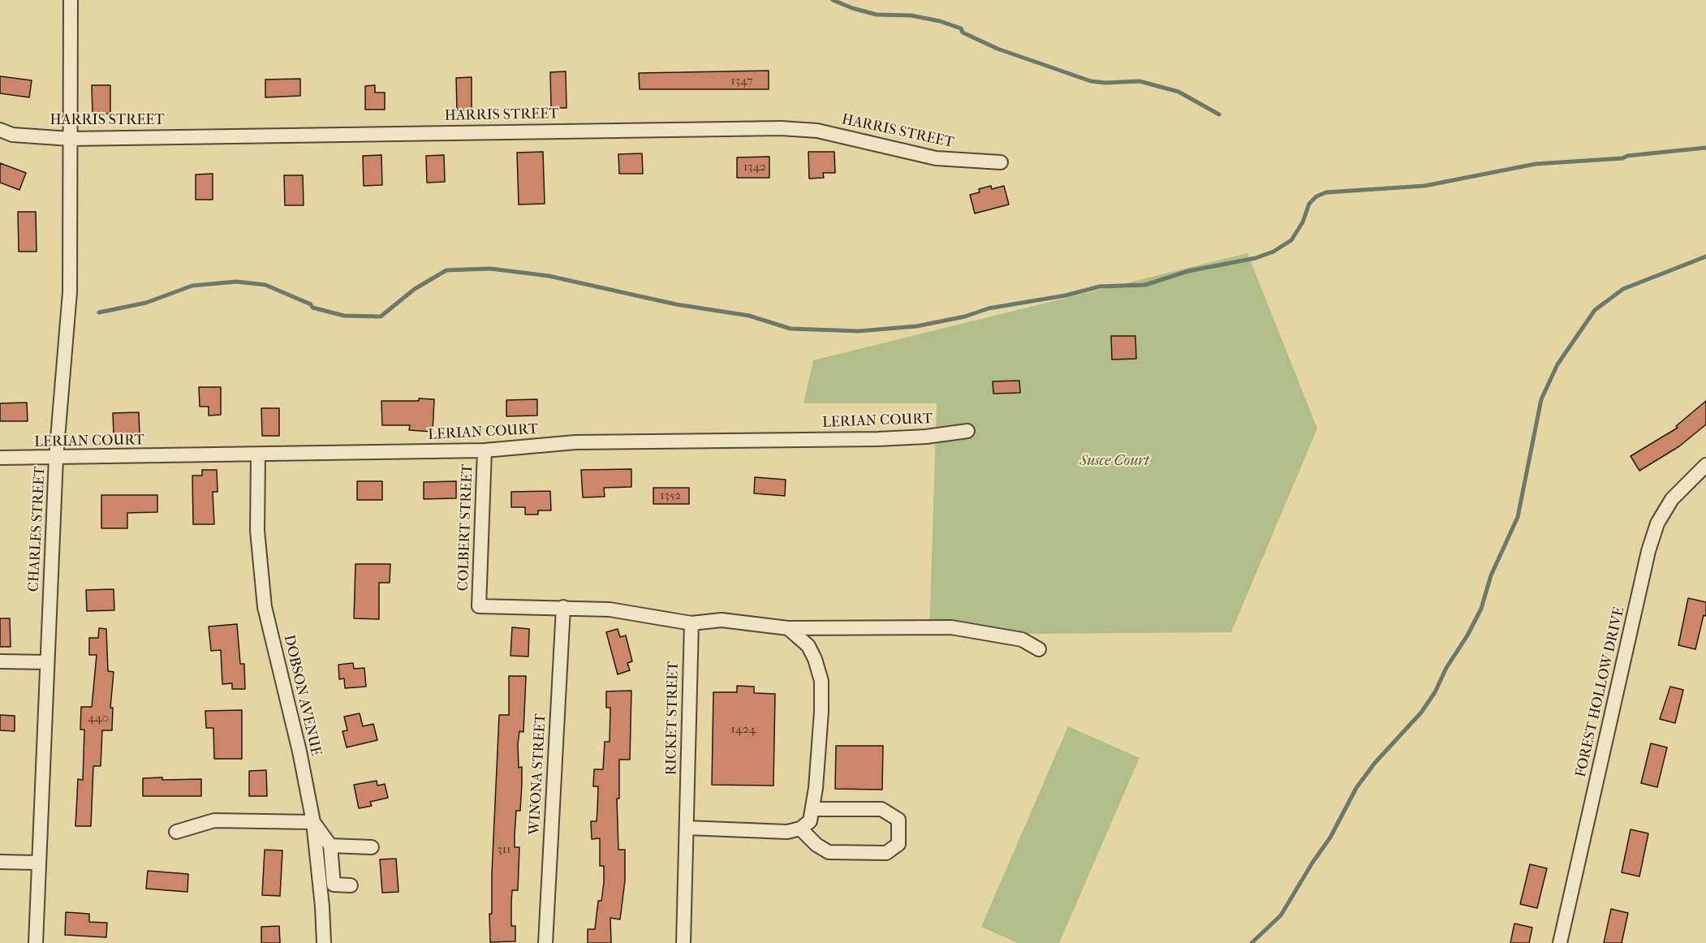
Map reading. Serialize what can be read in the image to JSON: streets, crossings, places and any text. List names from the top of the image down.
{
  "streets": {
    "street": [
      "HARRIS STREET",
      "LERIAN COURT",
      "COLBERT STREET",
      "CHARLES STREET",
      "FOREST HOLLOW DRIVE",
      "DOBSON AVENUE",
      "RICKET STREET",
      "WINONA STREET"
    ]
  },
  "crossings": [
    ["HARRIS STREET", "CHARLES STREET"],
    ["LERIAN COURT", "COLBERT STREET"],
    ["LERIAN COURT", "CHARLES STREET"],
    ["LERIAN COURT", "DOBSON AVENUE"],
    ["COLBERT STREET", "WINONA STREET"]
  ],
  "parks": ["Susce Court"],
  "house_numbers": [
    "1347",
    "1342",
    "1352",
    "440",
    "1424",
    "311"
  ]
}
